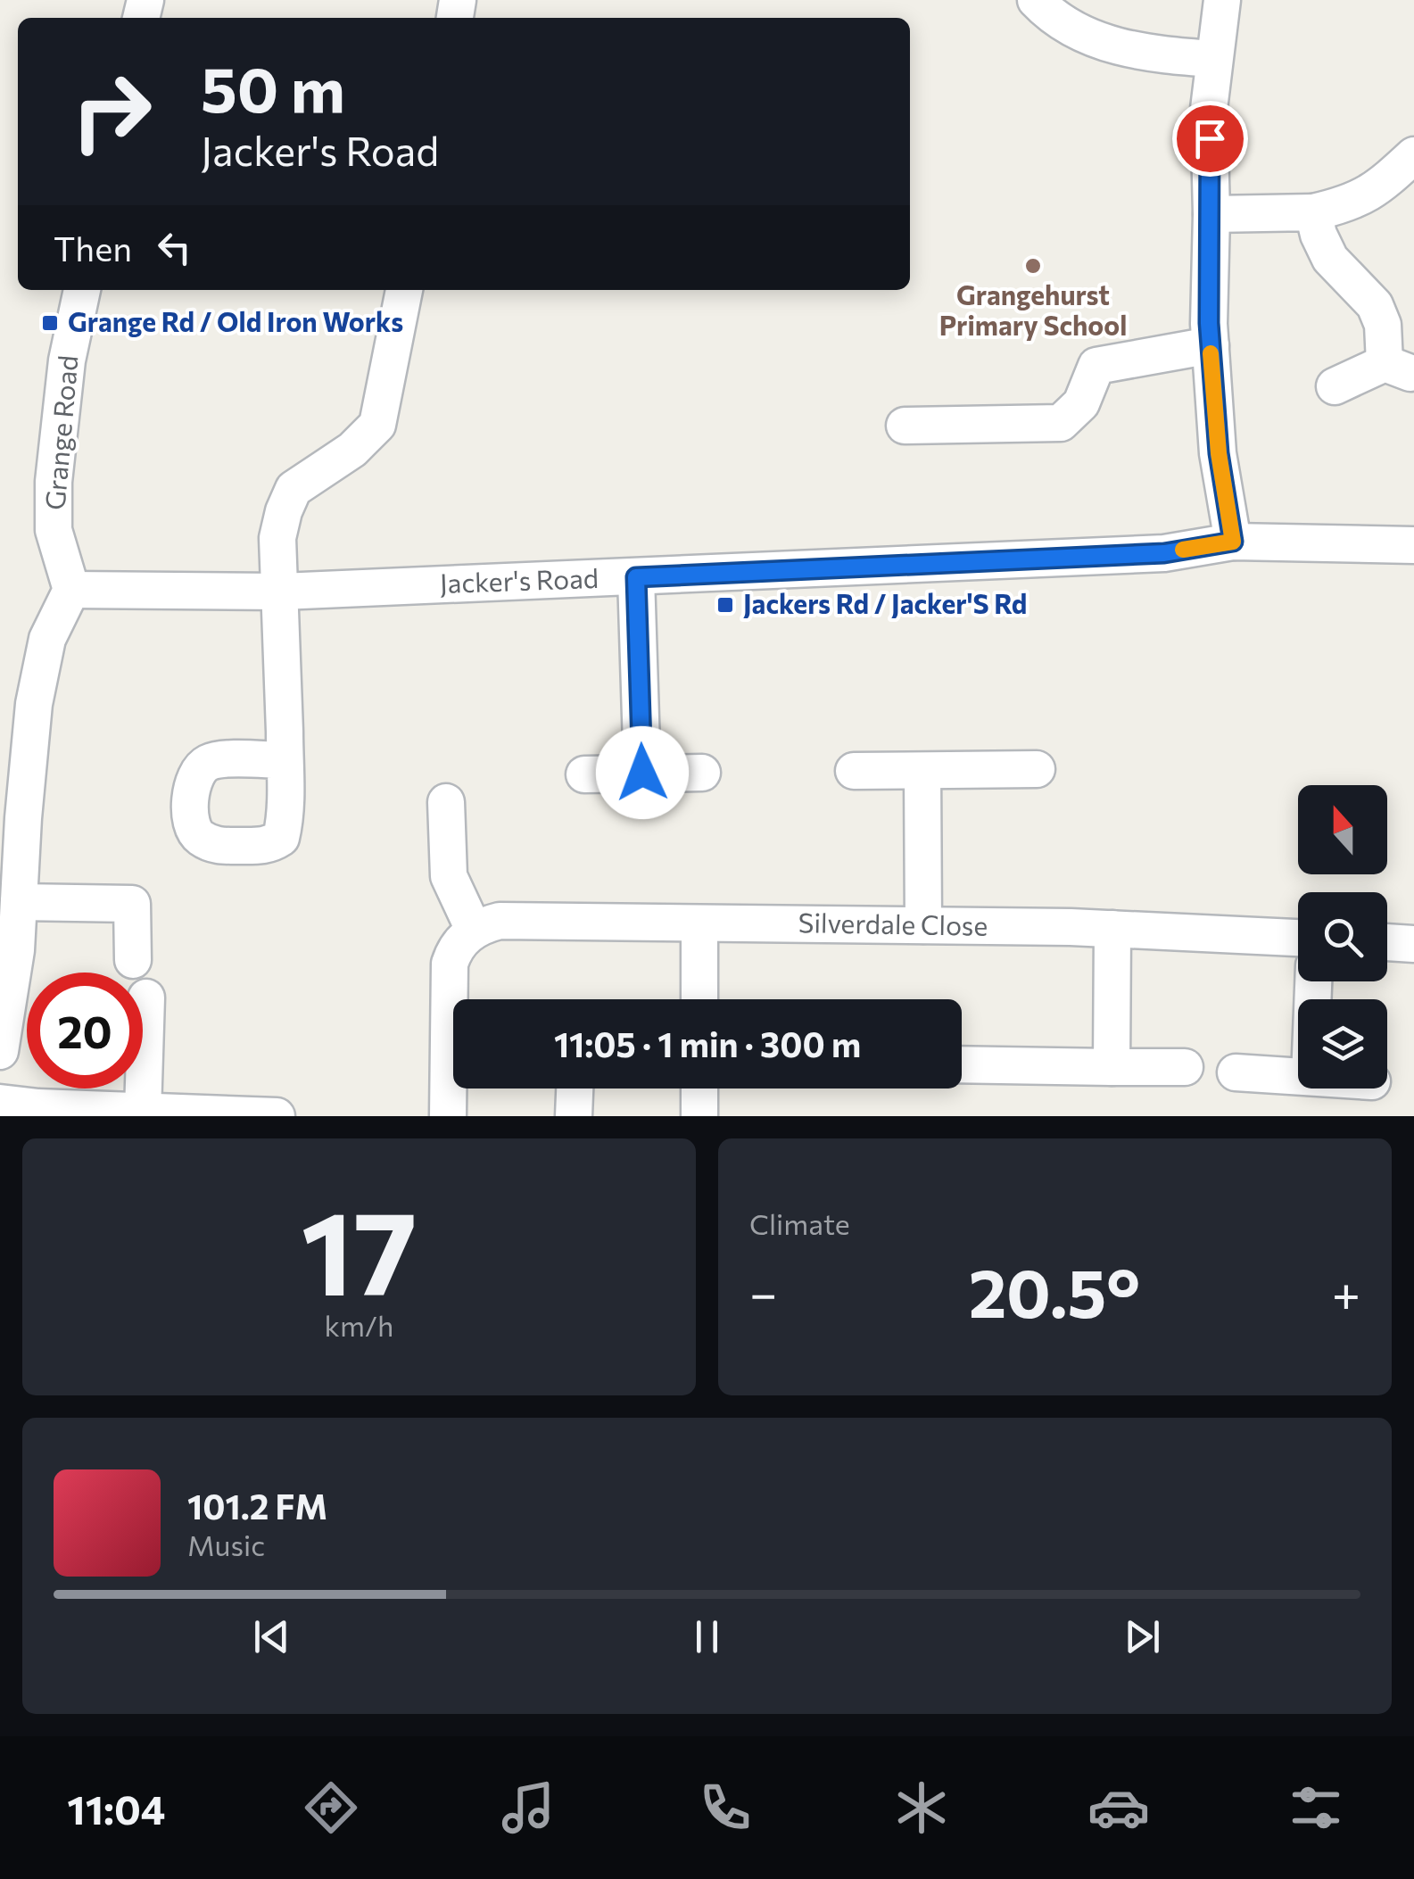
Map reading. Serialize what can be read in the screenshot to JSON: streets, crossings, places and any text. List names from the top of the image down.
{
  "streets": {
    "street": ["Grange Road", "Jacker's Road", "Silverdale Close"]
  },
  "crossings": [
    ["Grange Road", "Jacker's Road"]
  ],
  "places": {
    "other": ["Grangehurst Primary School"],
    "transit": ["Grange Rd / Old Iron Works", "Jackers Rd / Jacker'S Rd"]
  },
  "north": "top",
  "page": {
    "turn": ["50 m", "Jacker's Road"],
    "then": "Then",
    "limit": "20",
    "trip": "11:05 · 1 min · 300 m",
    "tile": [
      ["17", "km/h"],
      "Climate"
    ],
    "heat": ["−", "20.5°", "+"],
    "song": ["101.2 FM", "Music"],
    "tabs": "11:04"
  }
}
